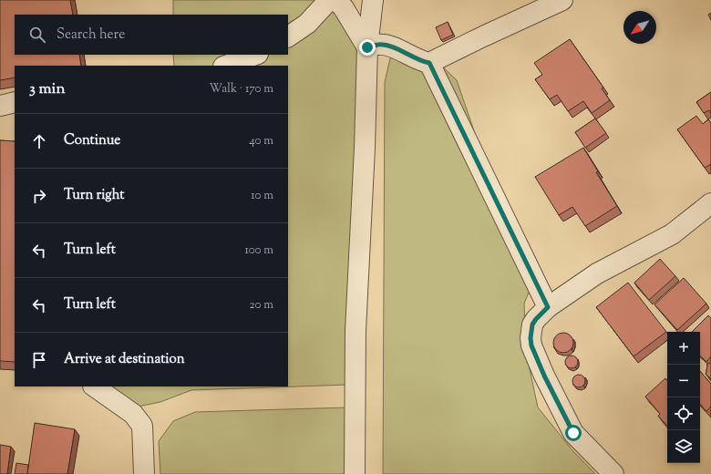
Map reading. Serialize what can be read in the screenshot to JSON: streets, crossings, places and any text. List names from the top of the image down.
{
  "north": "bottom left",
  "page": {
    "search": "Search here",
    "heading": ["3 min", "Walk · 170 m"],
    "list": [
      ["Continue", "40 m"],
      ["Turn right", "10 m"],
      ["Turn left", "100 m"],
      ["Turn left", "20 m"],
      "Arrive at destination"
    ],
    "map_buttons": ["+", "−"]
  }
}
